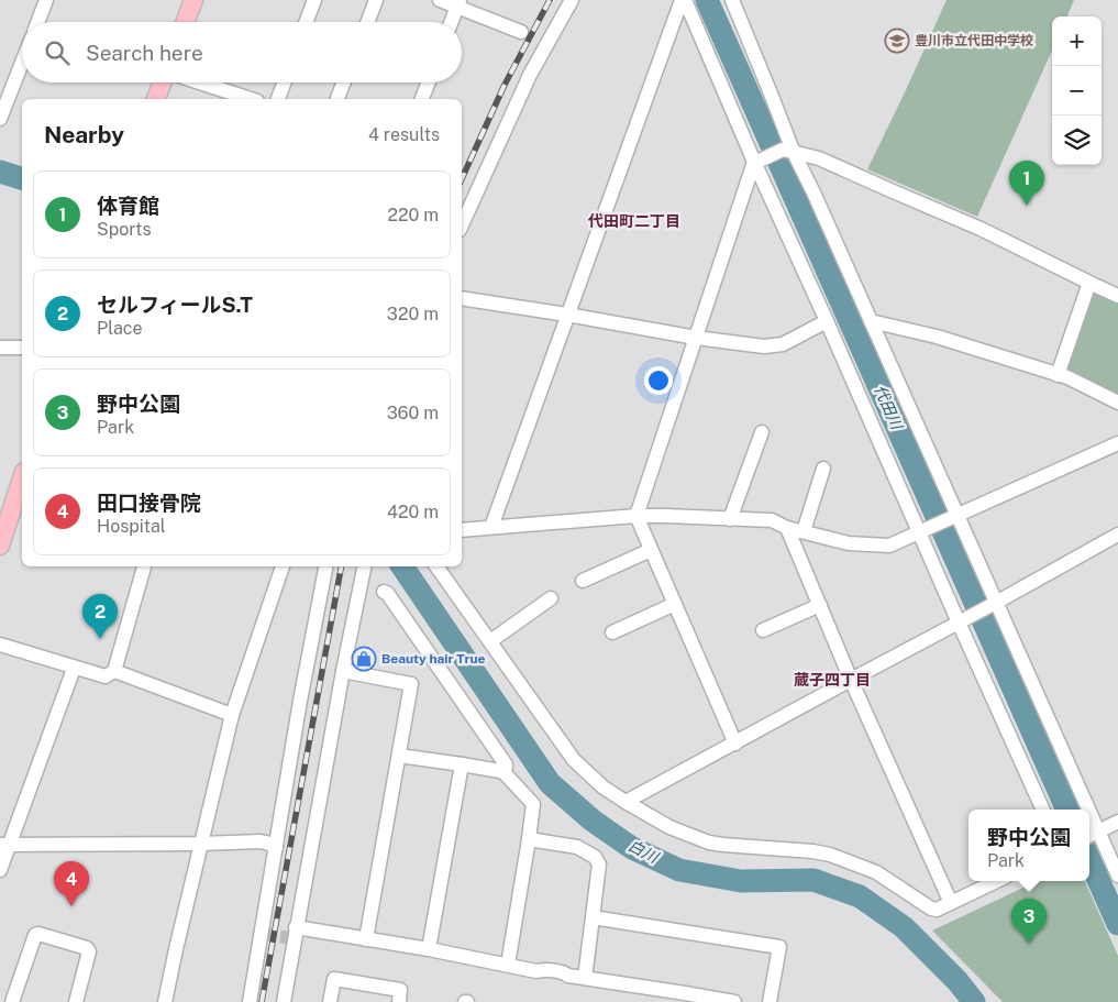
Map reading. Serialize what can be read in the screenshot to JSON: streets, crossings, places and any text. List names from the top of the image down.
{
  "districts": ["代田町二丁目", "蔵子四丁目"],
  "water": ["代田川", "白川"],
  "places": {
    "school or university": ["豊川市立代田中学校"],
    "shop": ["Beauty hair True"]
  },
  "page": {
    "map_buttons": ["+", "−"],
    "search": "Search here",
    "heading": ["Nearby", "4 results"],
    "pins": [
      "1",
      "2",
      "4",
      "3"
    ],
    "list": [
      {
        "mark": "1",
        "name": "体育館",
        "note": "Sports",
        "value": "220 m"
      },
      {
        "mark": "2",
        "name": "セルフィールS.T",
        "note": "Place",
        "value": "320 m"
      },
      {
        "mark": "3",
        "name": "野中公園",
        "note": "Park",
        "value": "360 m"
      },
      {
        "mark": "4",
        "name": "田口接骨院",
        "note": "Hospital",
        "value": "420 m"
      }
    ],
    "popup": ["野中公園", "Park"]
  }
}
